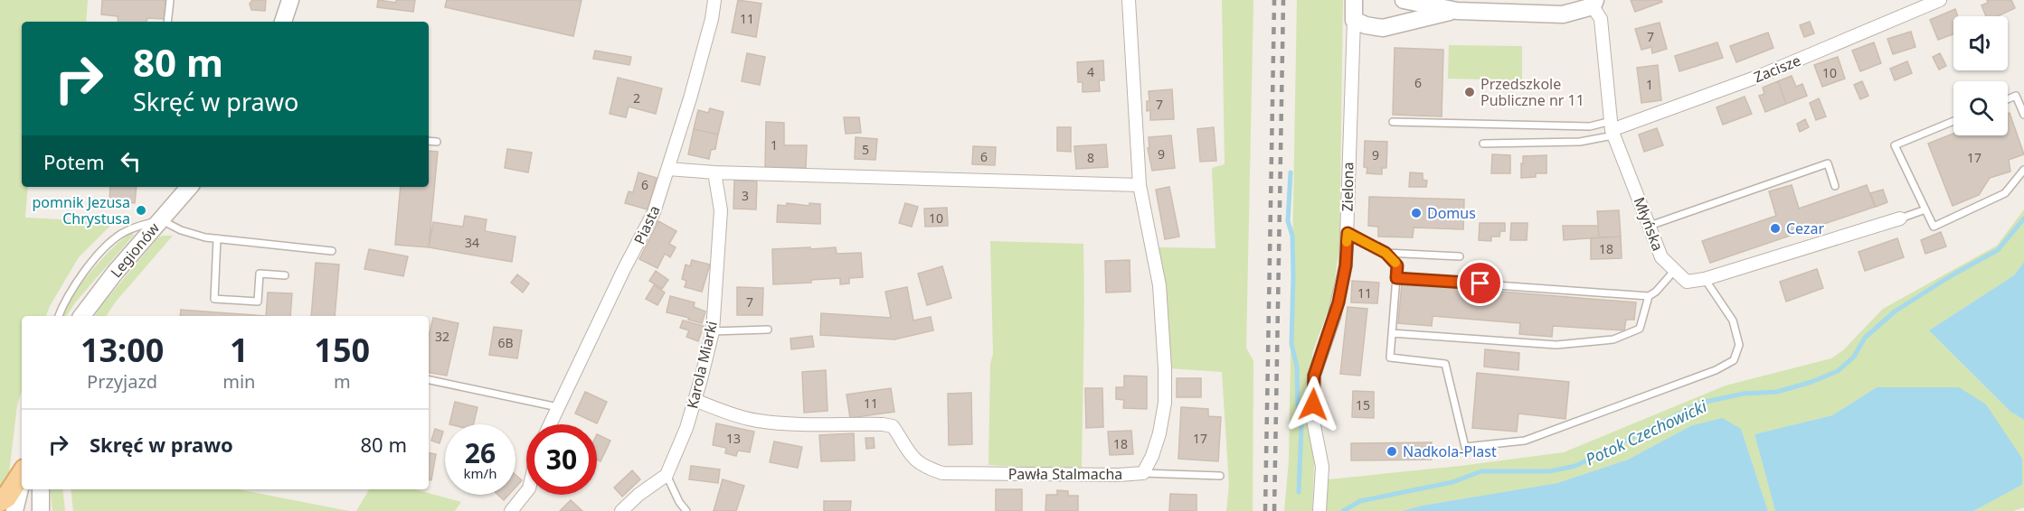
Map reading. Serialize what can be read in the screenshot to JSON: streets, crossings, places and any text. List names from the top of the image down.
{
  "streets": {
    "street": [
      "Zacisze",
      "Zielona",
      "Młyńska",
      "Piasta",
      "Legionów",
      "Karola Miarki",
      "Pawła Stalmacha"
    ]
  },
  "crossings": [
    ["Zacisze", "Młyńska"],
    ["Karola Miarki", "Pawła Stalmacha"]
  ],
  "water": ["Potok Czechowicki"],
  "places": [
    "Przedszkole Publiczne nr 11",
    "pomnik Jezusa Chrystusa",
    "Domus",
    "Cezar",
    "Nadkola-Plast"
  ],
  "house_numbers": [
    "11",
    "7",
    "4",
    "10",
    "6",
    "1",
    "2",
    "7",
    "1",
    "5",
    "9",
    "9",
    "6",
    "8",
    "17",
    "6",
    "3",
    "10",
    "34",
    "18",
    "11",
    "7",
    "32",
    "6B",
    "11",
    "15",
    "13",
    "17",
    "18"
  ],
  "page": {
    "turn": ["80 m", "Skręć w prawo"],
    "then": "Potem",
    "eta": [
      "13:00",
      "Przyjazd",
      "1",
      "min",
      "150",
      "m"
    ],
    "list": [
      {
        "name": "Skręć w prawo",
        "value": "80 m"
      }
    ],
    "speed": "26 km/h",
    "limit": "30"
  }
}
